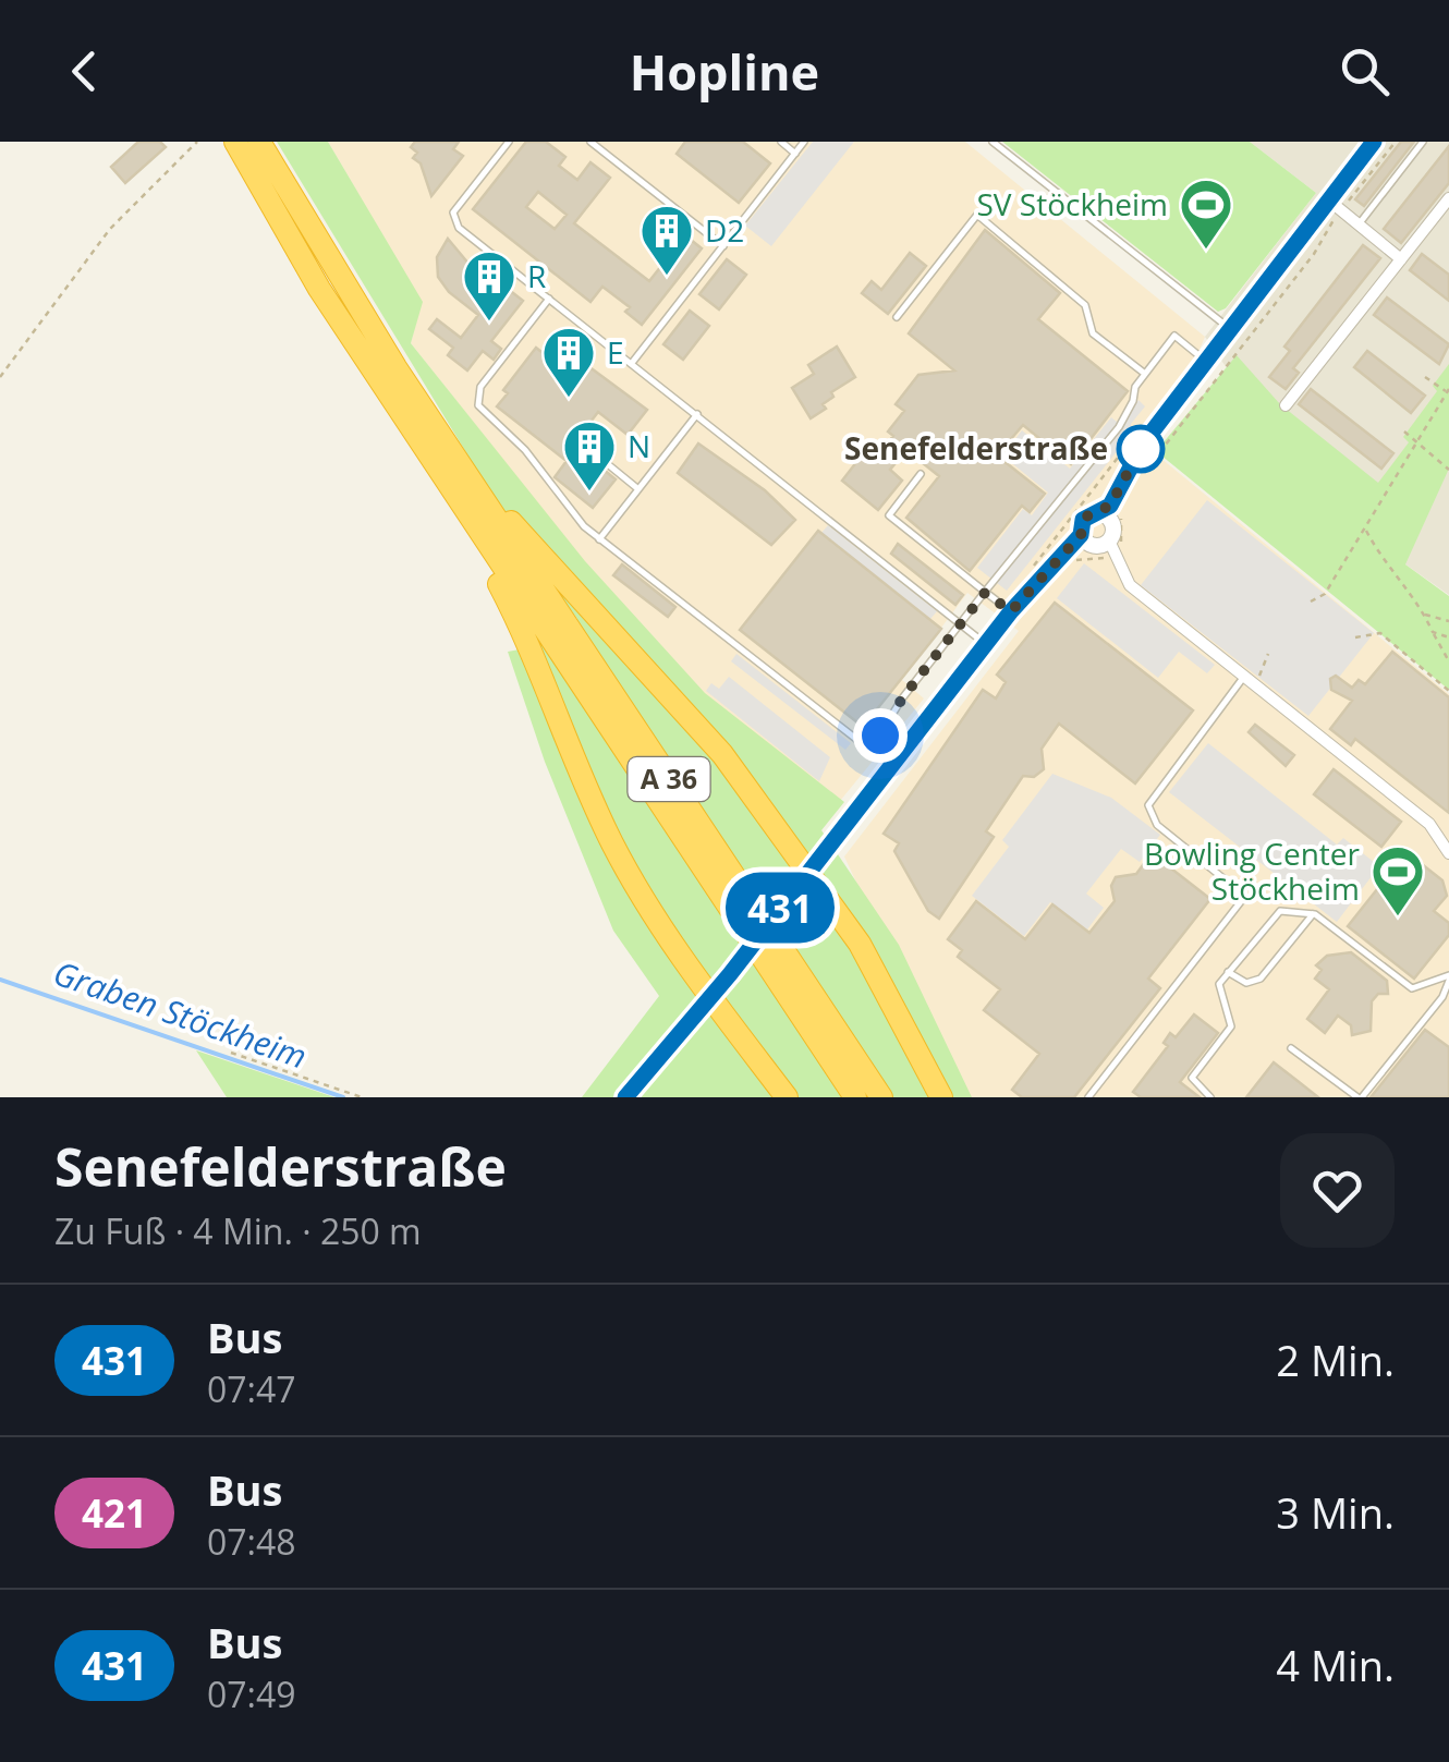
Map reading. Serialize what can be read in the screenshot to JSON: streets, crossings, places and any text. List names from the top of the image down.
{
  "streets": {
    "highway": ["A 36"]
  },
  "water": ["Graben Stöckheim"],
  "places": {
    "sports": ["SV Stöckheim", "Bowling Center Stöckheim"],
    "building": [
      "D2",
      "R",
      "E",
      "N"
    ],
    "other": ["Senefelderstraße"]
  },
  "lines": ["bus line 431"],
  "page": {
    "header": "Hopline",
    "on_map": "431",
    "heading": ["Senefelderstraße", "Zu Fuß · 4 Min. · 250 m"],
    "list": [
      {
        "mark": "431",
        "name": "Bus",
        "note": "07:47",
        "value": "2 Min."
      },
      {
        "mark": "421",
        "name": "Bus",
        "note": "07:48",
        "value": "3 Min."
      },
      {
        "mark": "431",
        "name": "Bus",
        "note": "07:49",
        "value": "4 Min."
      }
    ]
  }
}
